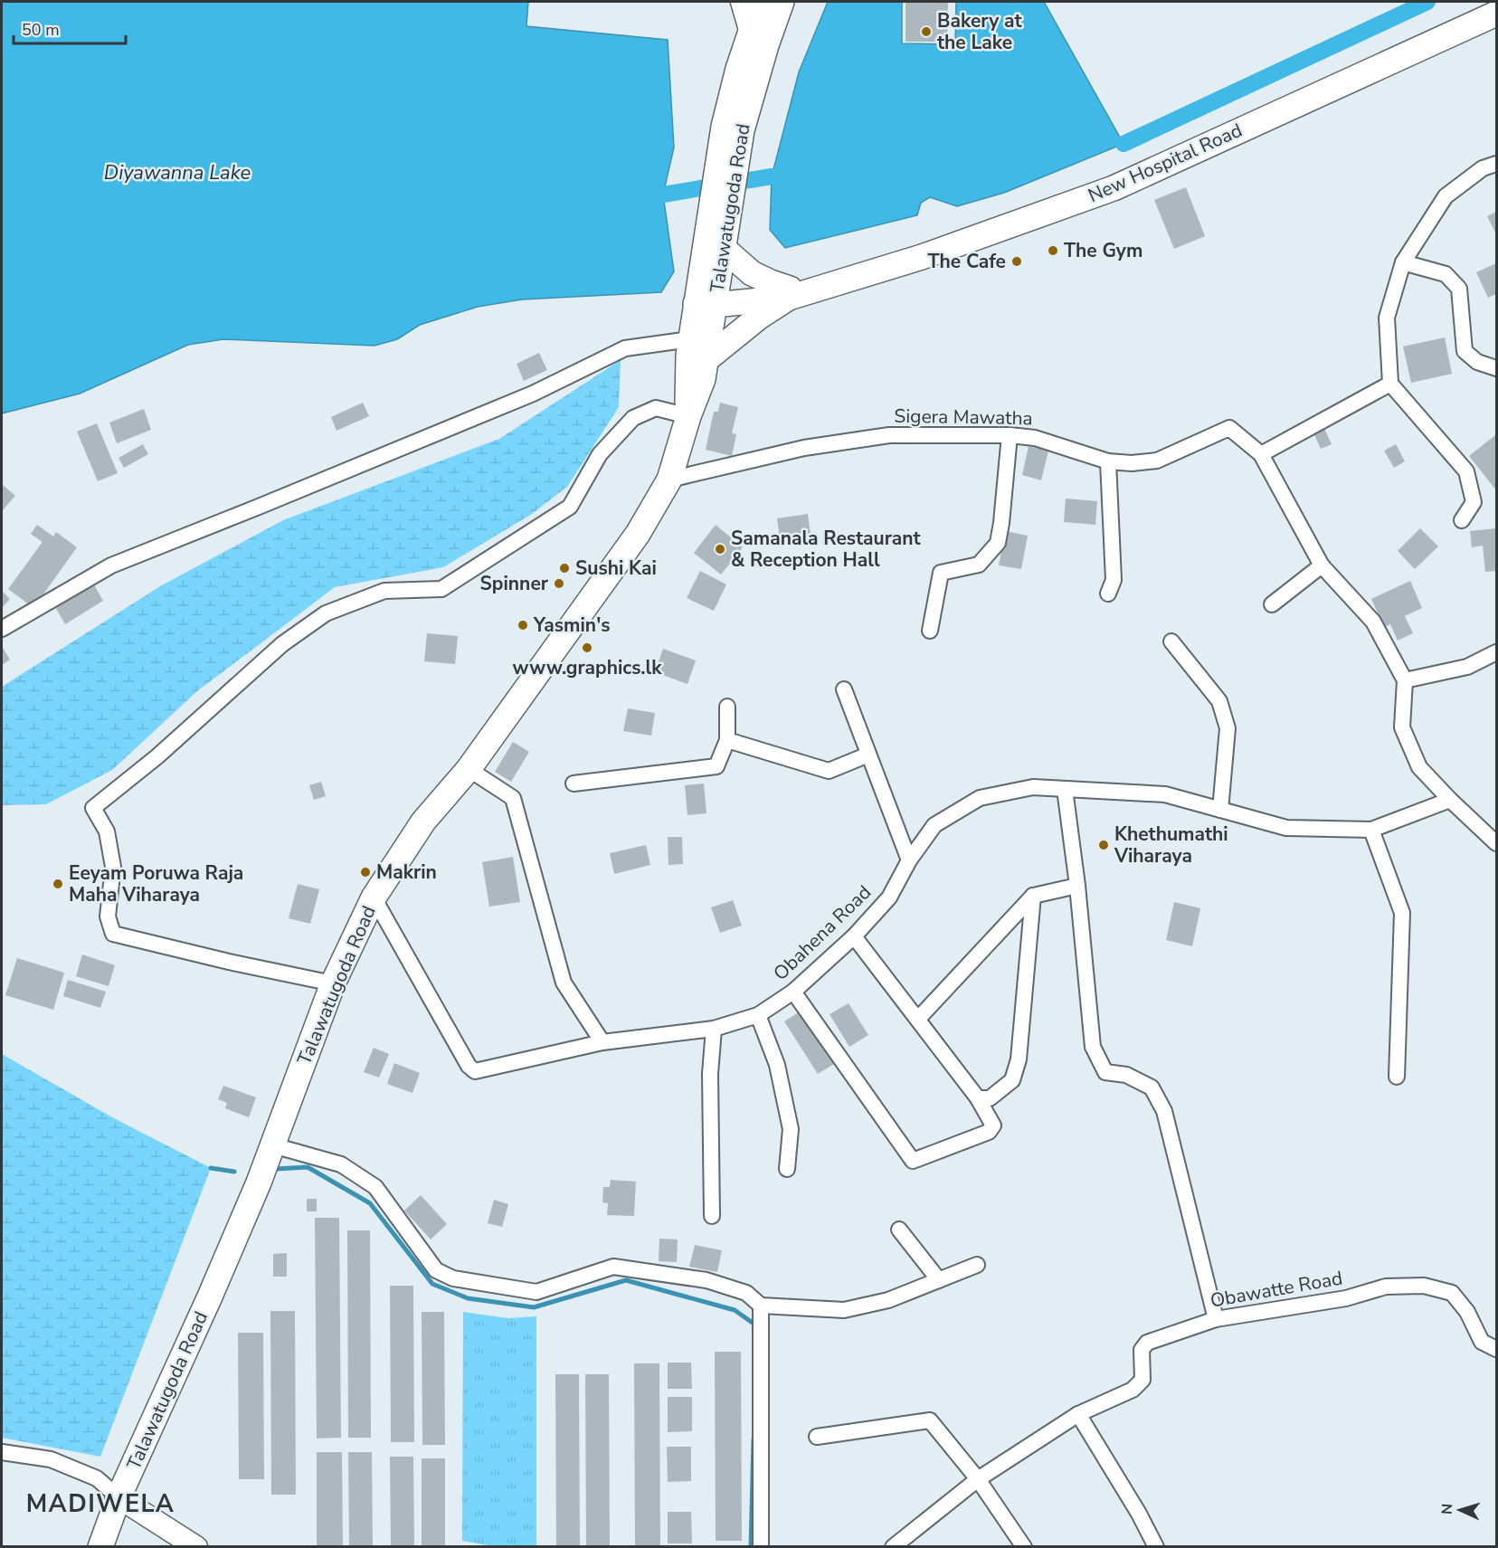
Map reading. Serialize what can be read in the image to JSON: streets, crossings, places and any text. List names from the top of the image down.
{
  "streets": {
    "main road": ["New Hospital Road", "Talawatugoda Road"],
    "street": ["Sigera Mawatha", "Obahena Road", "Obawatte Road"]
  },
  "crossings": [
    ["New Hospital Road", "Talawatugoda Road"],
    ["Talawatugoda Road", "Sigera Mawatha"],
    ["Talawatugoda Road", "Obahena Road"]
  ],
  "districts": ["MADIWELA"],
  "water": ["Diyawanna Lake"],
  "places": [
    "Bakery at the Lake",
    "The Gym",
    "The Cafe",
    "Samanala Restaurant & Reception Hall",
    "Sushi Kai",
    "Spinner",
    "Yasmin's",
    "www.graphics.lk",
    "Khethumathi Viharaya",
    "Makrin",
    "Eeyam Poruwa Raja Maha Viharaya"
  ],
  "scale_bar": "50 m",
  "north": "left"
}
